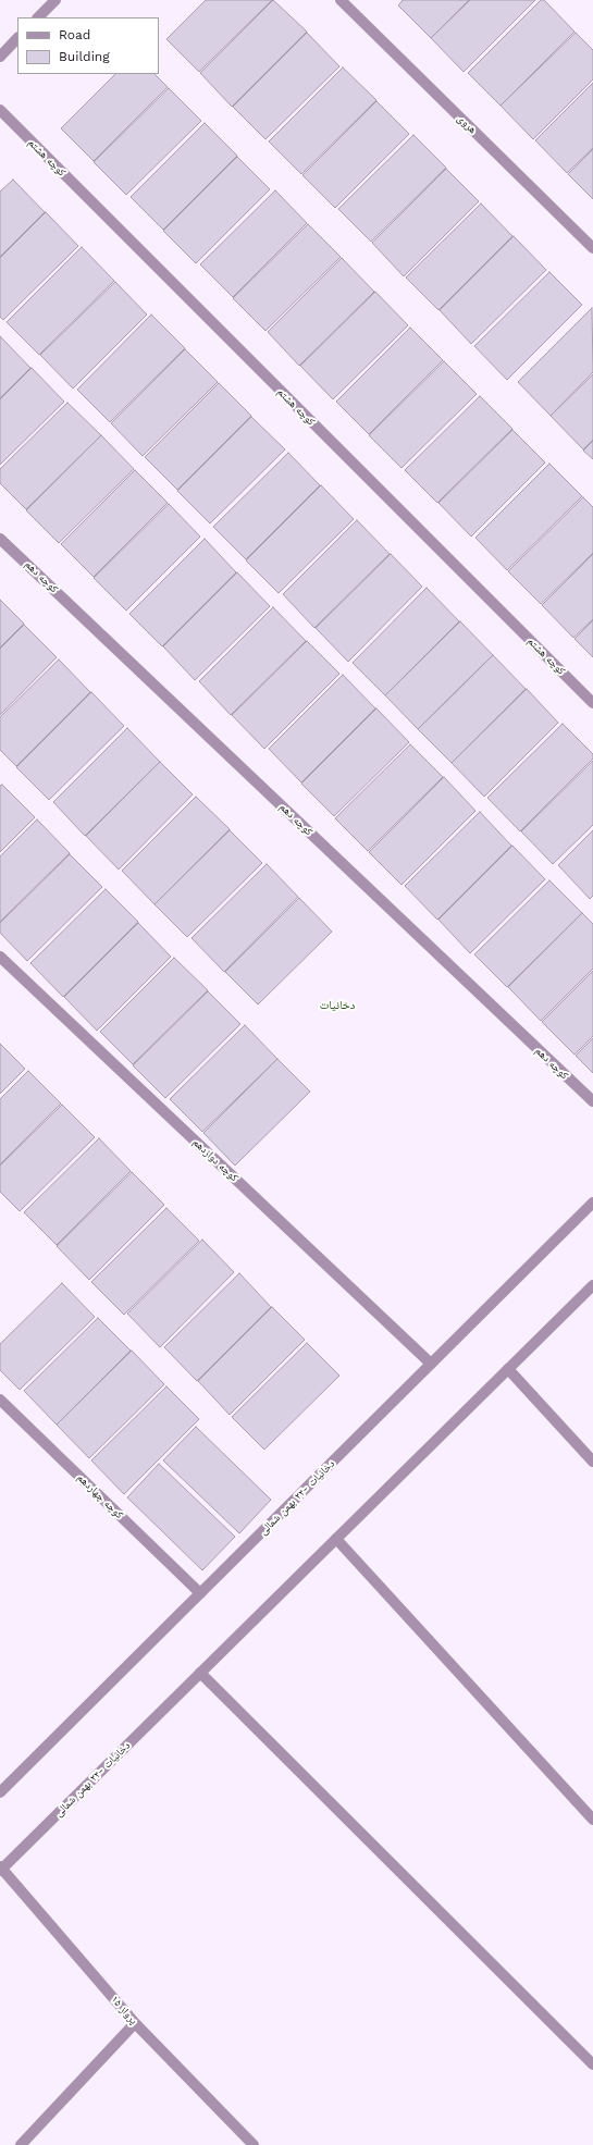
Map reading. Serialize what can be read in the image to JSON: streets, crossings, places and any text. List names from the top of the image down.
{
  "streets": {
    "street": [
      "هروی",
      "کوچه هشتم",
      "کوچه دهم",
      "کوچه دوازدهم",
      "کوچه چهاردهم",
      "دخانیات -۲۲ بهمن شمالی",
      "پرواز ۱۵"
    ]
  },
  "crossings": [
    ["کوچه دوازدهم", "دخانیات -۲۲ بهمن شمالی"],
    ["کوچه چهاردهم", "دخانیات -۲۲ بهمن شمالی"],
    ["دخانیات -۲۲ بهمن شمالی", "پرواز ۱۵"]
  ],
  "districts": ["دخانیات"],
  "legend": ["Road", "Building"]
}
